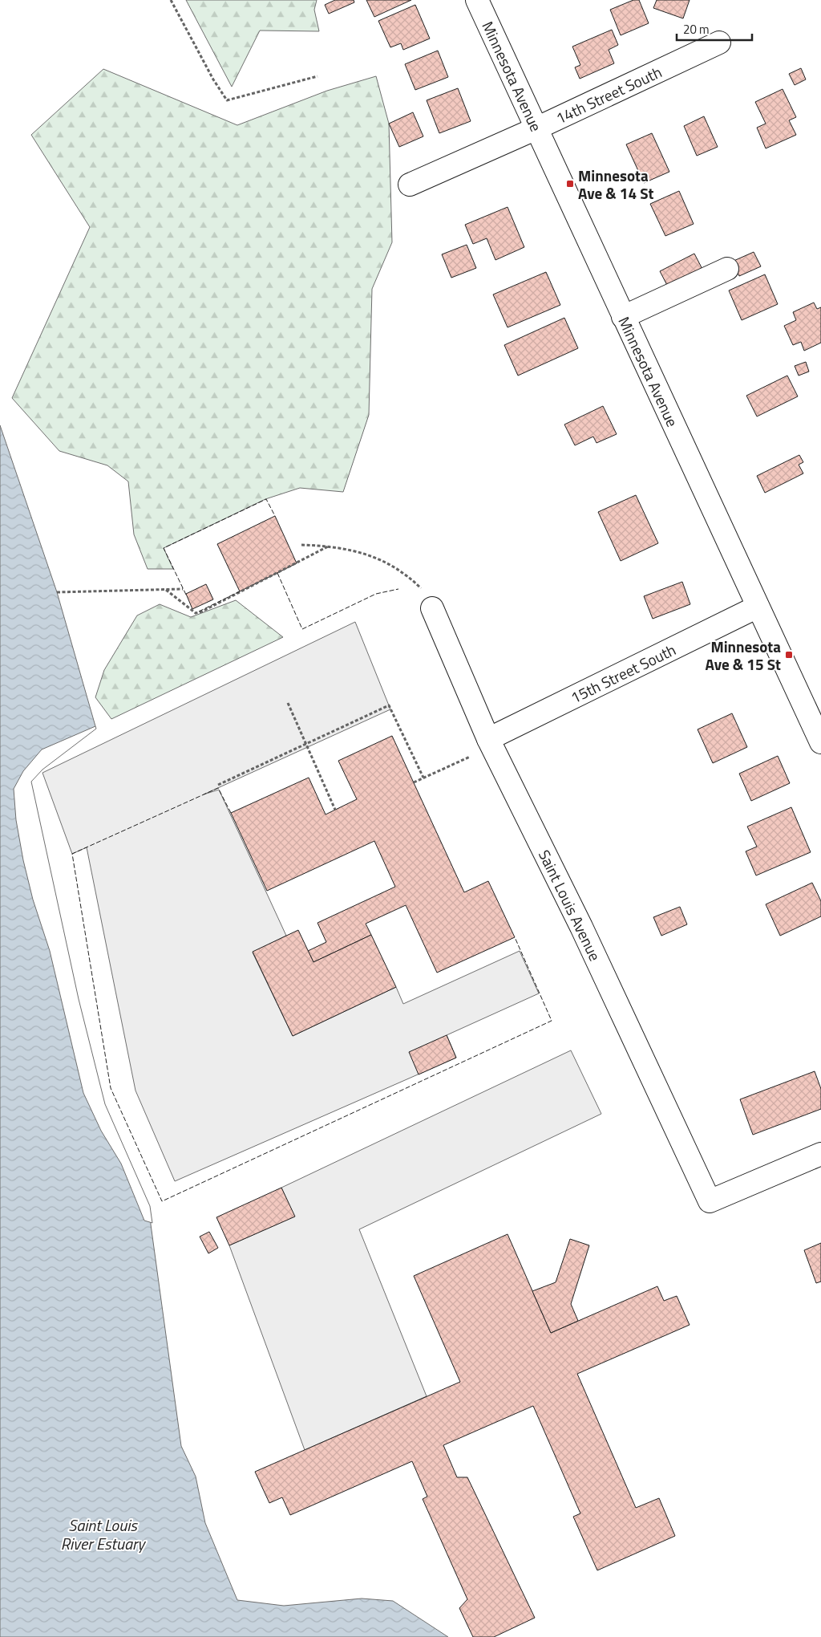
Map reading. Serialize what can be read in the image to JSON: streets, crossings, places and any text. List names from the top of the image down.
{
  "streets": {
    "street": [
      "Minnesota Avenue",
      "14th Street South",
      "15th Street South",
      "Saint Louis Avenue"
    ]
  },
  "crossings": [
    ["Minnesota Avenue", "14th Street South"],
    ["Minnesota Avenue", "15th Street South"],
    ["15th Street South", "Saint Louis Avenue"]
  ],
  "water": ["Saint Louis River Estuary"],
  "places": {
    "transit": ["Minnesota Ave & 14 St", "Minnesota Ave & 15 St"]
  },
  "scale_bar": "20 m"
}
